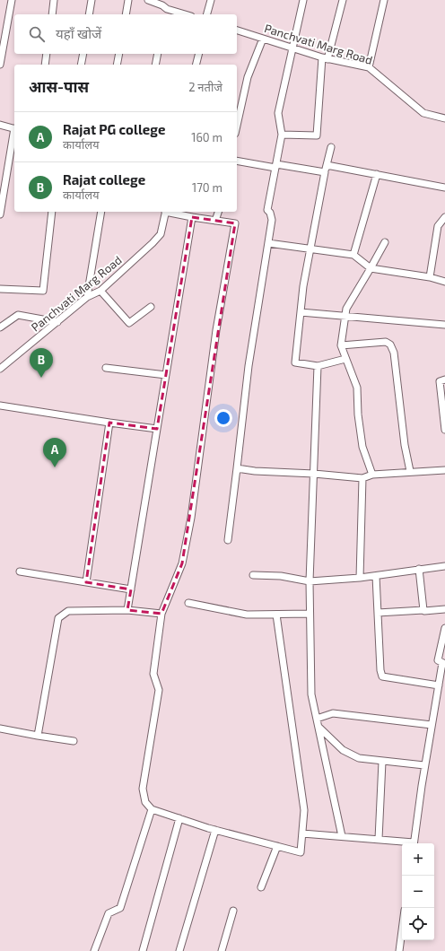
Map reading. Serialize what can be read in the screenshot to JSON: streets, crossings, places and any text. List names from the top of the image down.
{
  "streets": {
    "street": ["Panchvati Marg Road"]
  },
  "page": {
    "search": "यहाँ खोजें",
    "heading": ["आस-पास", "2 नतीजे"],
    "list": [
      {
        "mark": "A",
        "name": "Rajat PG college",
        "note": "कार्यालय",
        "value": "160 m"
      },
      {
        "mark": "B",
        "name": "Rajat college",
        "note": "कार्यालय",
        "value": "170 m"
      }
    ],
    "pins": ["B", "A"],
    "map_buttons": ["+", "−"]
  }
}
